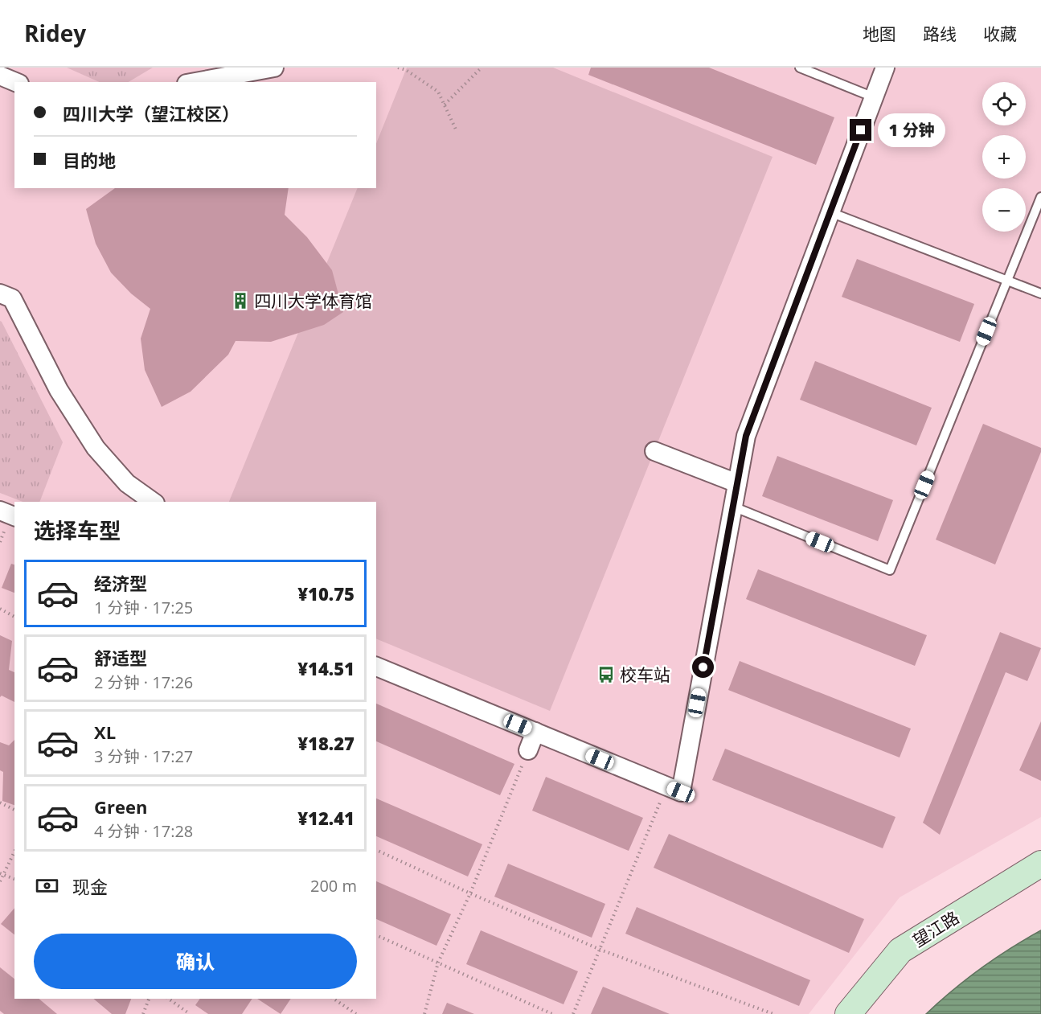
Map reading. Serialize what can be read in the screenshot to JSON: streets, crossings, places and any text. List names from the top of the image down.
{
  "streets": {
    "street": ["望江路"]
  },
  "places": {
    "building": ["四川大学体育馆"],
    "bus stop": ["校车站"]
  },
  "page": {
    "header": "Ridey",
    "nav": ["地图", "路线", "收藏"],
    "map_buttons": ["+", "−"],
    "banner": ["四川大学（望江校区）", "目的地"],
    "bubble": "1 分钟",
    "heading": "选择车型",
    "list": [
      {
        "name": "经济型",
        "note": "1 分钟 · 17:25",
        "value": "¥10.75"
      },
      {
        "name": "舒适型",
        "note": "2 分钟 · 17:26",
        "value": "¥14.51"
      },
      {
        "name": "XL",
        "note": "3 分钟 · 17:27",
        "value": "¥18.27"
      },
      {
        "name": "Green",
        "note": "4 分钟 · 17:28",
        "value": "¥12.41"
      }
    ],
    "pay": ["现金", "200 m"],
    "buttons": "确认"
  }
}
